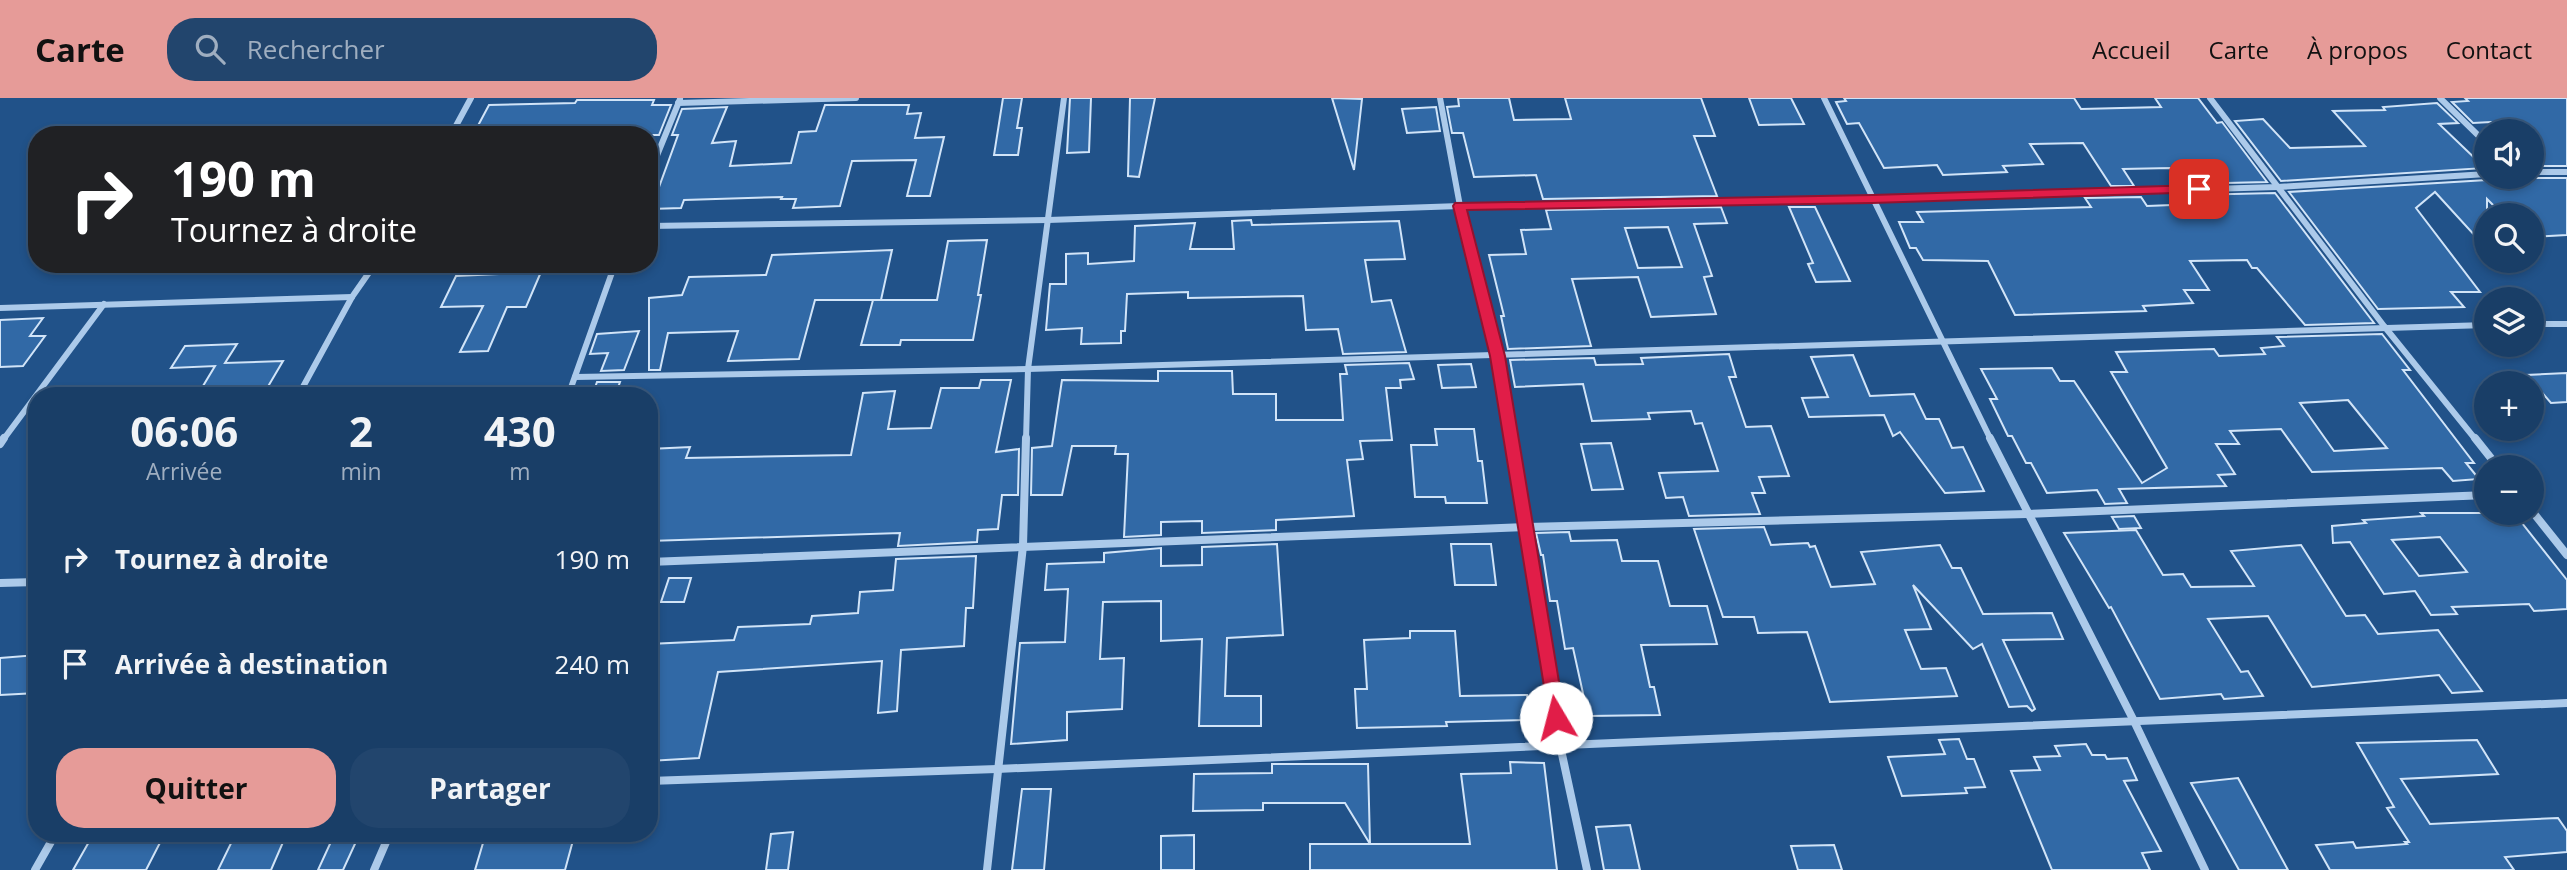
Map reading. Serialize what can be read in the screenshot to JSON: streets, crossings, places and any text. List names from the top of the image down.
{
  "page": {
    "header": "Carte",
    "search": "Rechercher",
    "nav": [
      "Accueil",
      "Carte",
      "À propos",
      "Contact"
    ],
    "map_buttons": ["+", "−"],
    "turn": ["190 m", "Tournez à droite"],
    "eta": [
      "06:06",
      "Arrivée",
      "2",
      "min",
      "430",
      "m"
    ],
    "list": [
      {
        "name": "Tournez à droite",
        "value": "190 m"
      },
      {
        "name": "Arrivée à destination",
        "value": "240 m"
      }
    ],
    "buttons": ["Quitter", "Partager"]
  }
}
